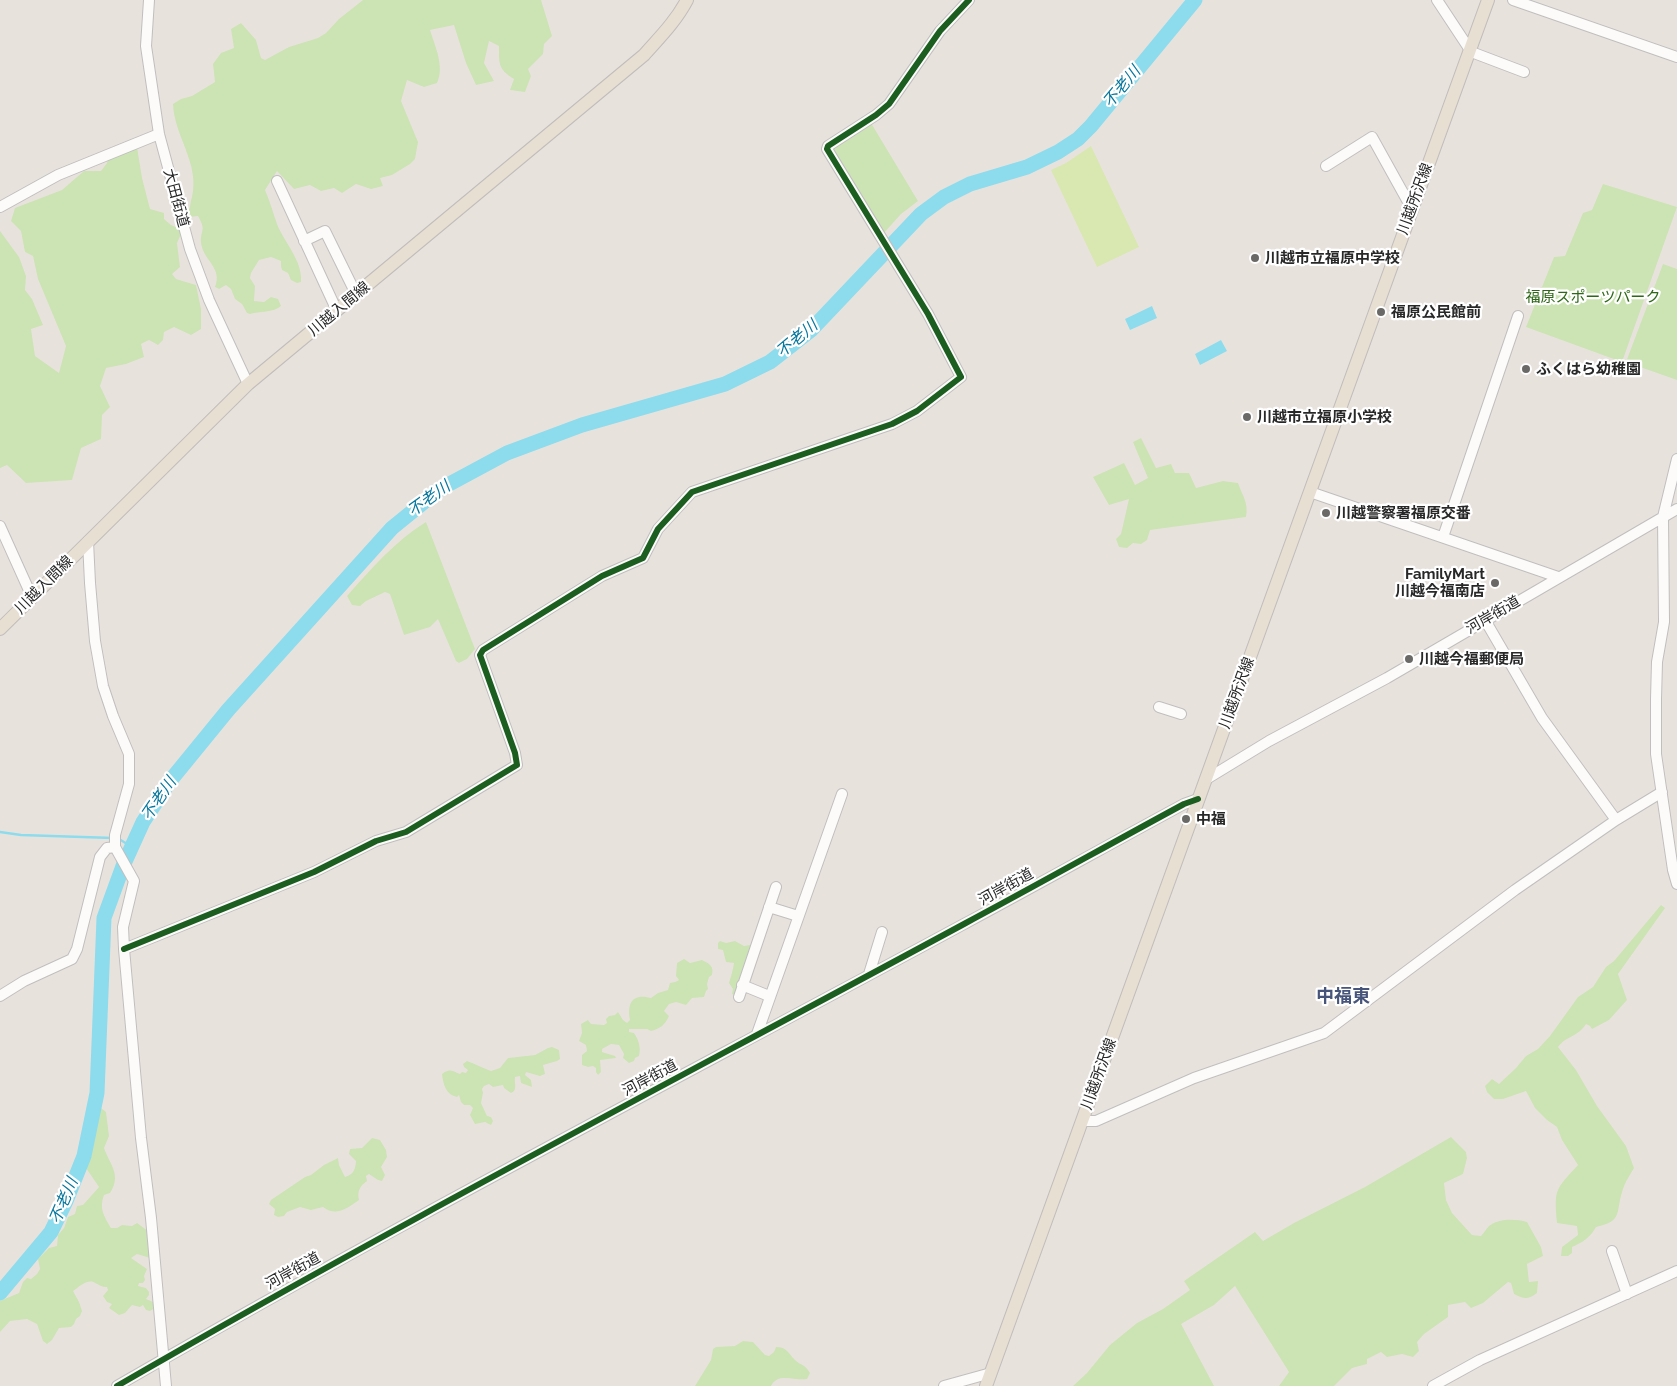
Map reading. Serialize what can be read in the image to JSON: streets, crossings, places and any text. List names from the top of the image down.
{
  "streets": {
    "main road": ["川越所沢線", "川越入間線"],
    "street": ["大田街道", "河岸街道"]
  },
  "crossings": [
    ["大田街道", "川越入間線"],
    ["川越所沢線", "河岸街道"]
  ],
  "districts": ["中福東"],
  "water": ["不老川"],
  "parks": ["福原スポーツパーク"],
  "places": [
    "川越市立福原中学校",
    "福原公民館前",
    "ふくはら幼稚園",
    "川越市立福原小学校",
    "川越警察署福原交番",
    "FamilyMart 川越今福南店",
    "川越今福郵便局",
    "中福"
  ]
}
